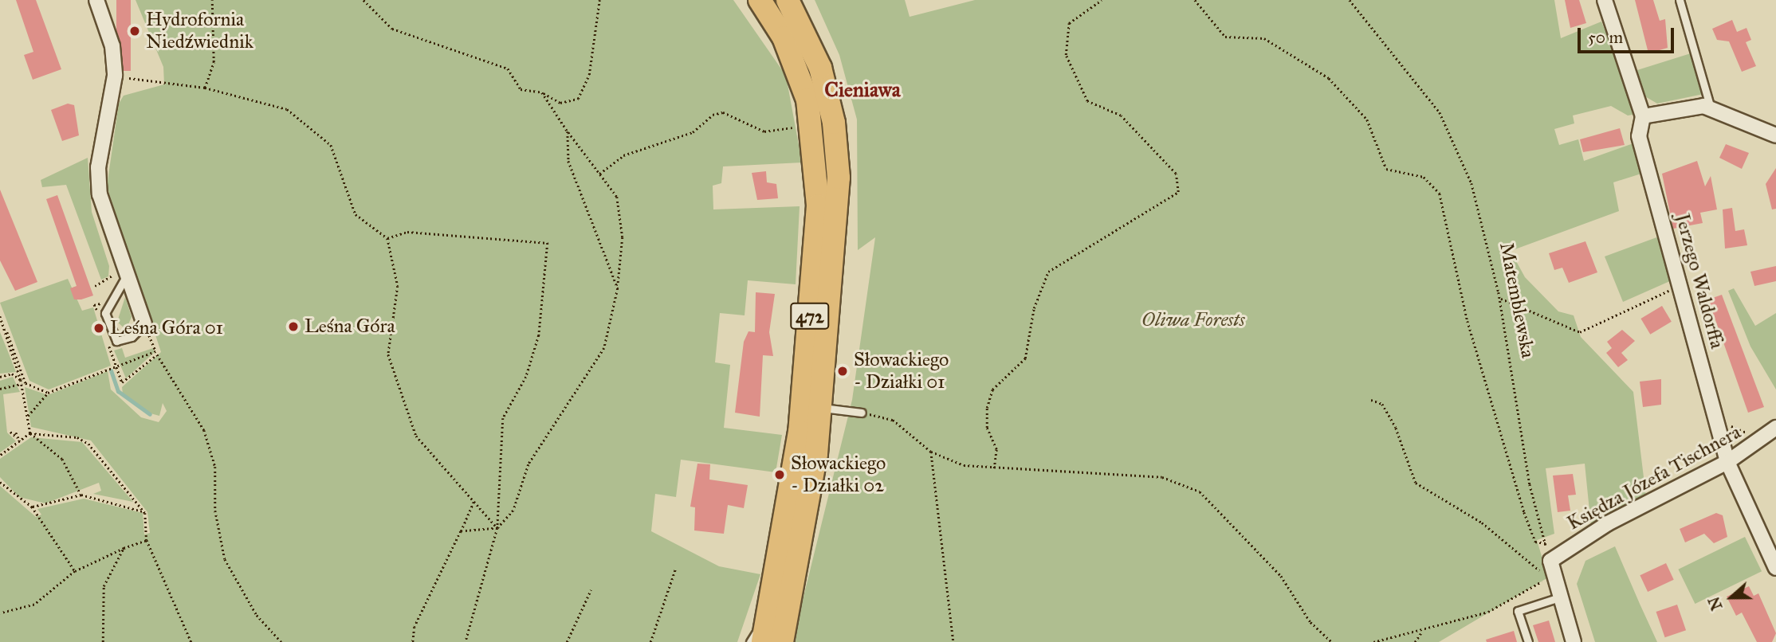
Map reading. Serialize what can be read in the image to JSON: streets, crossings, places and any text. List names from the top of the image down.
{
  "streets": {
    "main road": ["472"],
    "street": ["Jerzego Waldorffa", "Księdza Józefa Tischnera"],
    "path": ["Matemblewska"]
  },
  "crossings": [
    ["Jerzego Waldorffa", "Księdza Józefa Tischnera"],
    ["Matemblewska", "Księdza Józefa Tischnera"]
  ],
  "districts": ["Cieniawa"],
  "parks": ["Oliwa Forests"],
  "places": [
    "Hydrofornia Niedźwiednik",
    "Leśna Góra",
    "Leśna Góra 01",
    "Słowackiego - Działki 01",
    "Słowackiego - Działki 02"
  ],
  "scale_bar": "50 m",
  "north": "left"
}
